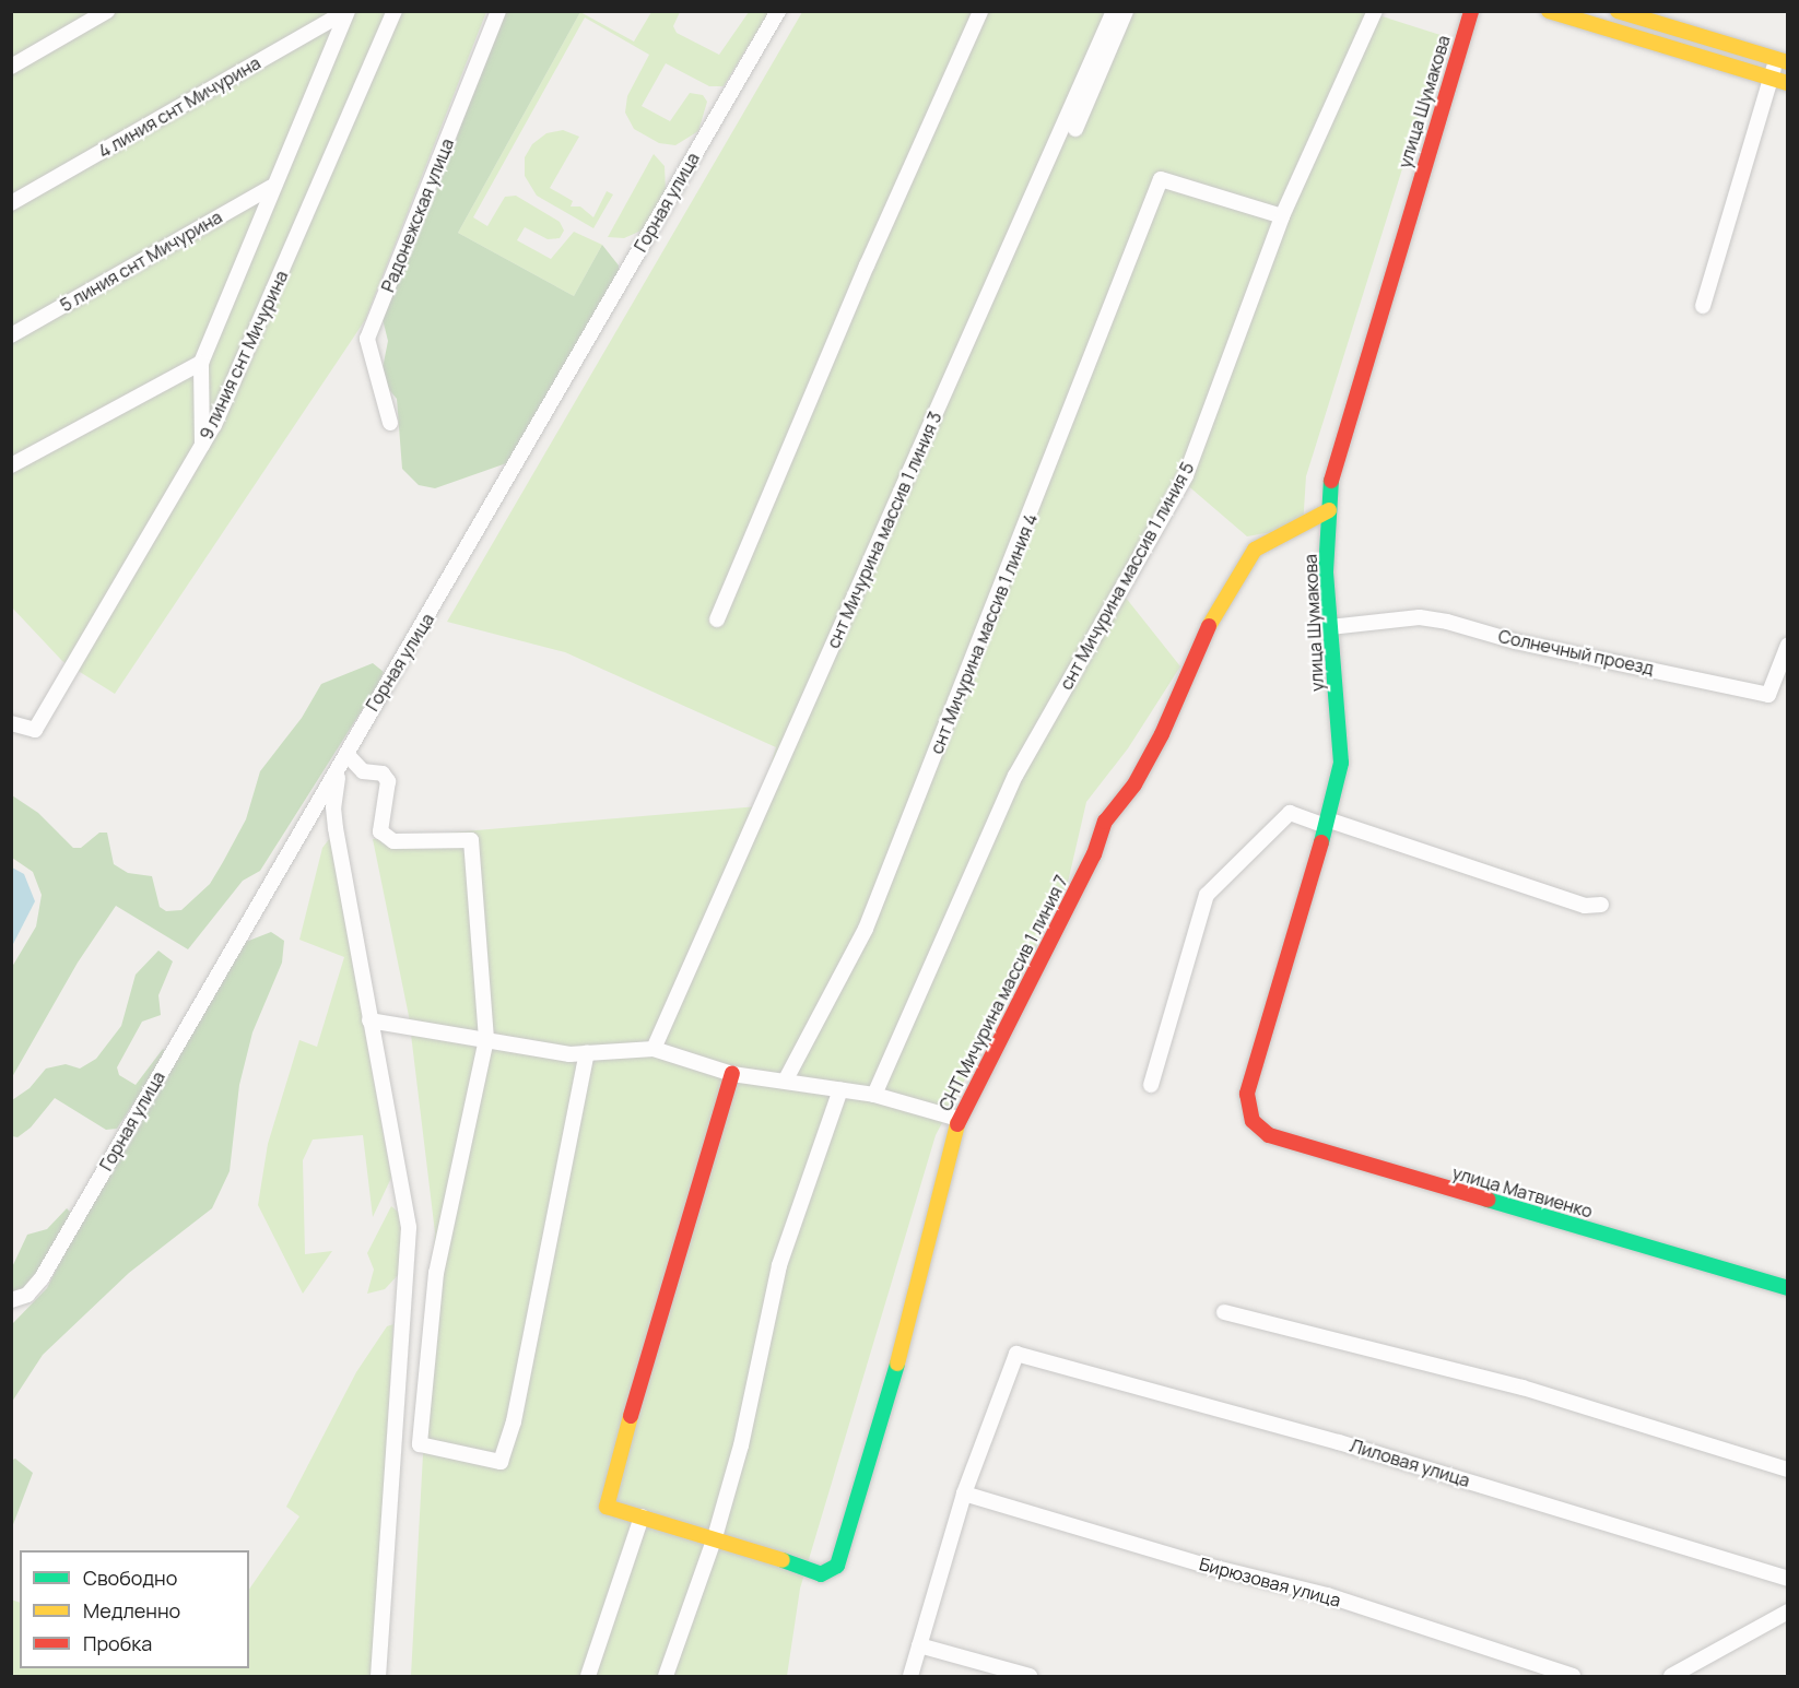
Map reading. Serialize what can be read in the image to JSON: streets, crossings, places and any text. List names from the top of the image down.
{
  "streets": {
    "street": [
      "улица Шумакова",
      "4 линия снт Мичурина",
      "Горная улица",
      "Радонежская улица",
      "5 линия снт Мичурина",
      "9 линия снт Мичурина",
      "снт Мичурина массив 1 линия 3",
      "снт Мичурина массив 1 линия 5",
      "снт Мичурина массив 1 линия 4",
      "Солнечный проезд",
      "СНТ Мичурина массив 1 линия 7",
      "улица Матвиенко",
      "Лиловая улица",
      "Бирюзовая улица"
    ]
  },
  "crossings": [
    ["улица Шумакова", "Солнечный проезд"],
    ["улица Шумакова", "СНТ Мичурина массив 1 линия 7"],
    ["улица Шумакова", "улица Матвиенко"],
    ["снт Мичурина массив 1 линия 5", "снт Мичурина массив 1 линия 4"],
    ["Лиловая улица", "Бирюзовая улица"]
  ],
  "legend": ["Свободно", "Медленно", "Пробка"]
}
